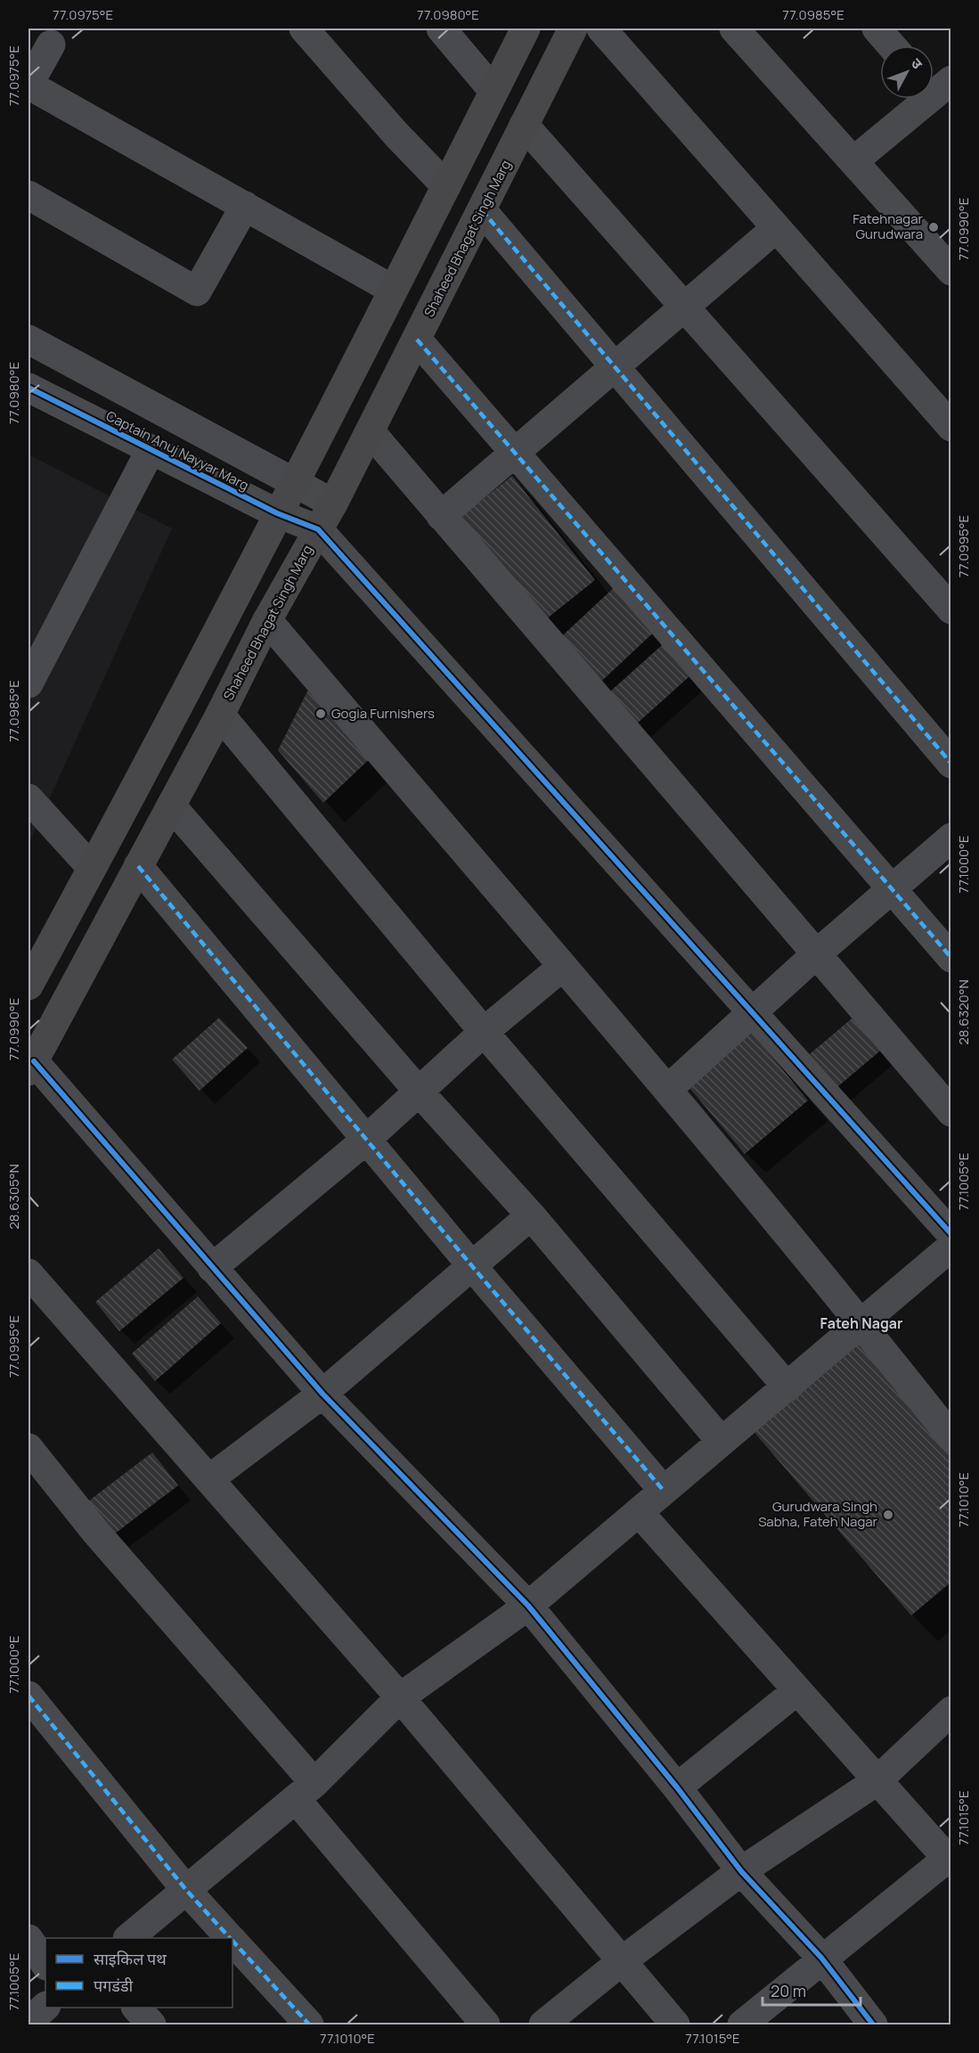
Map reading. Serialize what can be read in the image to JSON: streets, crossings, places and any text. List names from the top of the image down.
{
  "streets": {
    "main road": ["Shaheed Bhagat Singh Marg"],
    "street": ["Captain Anuj Nayyar Marg"]
  },
  "crossings": [
    ["Shaheed Bhagat Singh Marg", "Captain Anuj Nayyar Marg"]
  ],
  "districts": ["Fateh Nagar"],
  "places": ["Fatehnagar Gurudwara", "Gogia Furnishers", "Gurudwara Singh Sabha, Fateh Nagar"],
  "legend": ["साइकिल पथ", "पगडंडी"],
  "scale_bar": "20 m",
  "north": "top right",
  "coordinates": [
    "77.0975°E",
    "77.0980°E",
    "77.0985°E",
    "77.0990°E",
    "77.0995°E",
    "77.1000°E",
    "28.6320°N",
    "77.1005°E",
    "28.6305°N",
    "77.1010°E",
    "77.1015°E"
  ]
}
